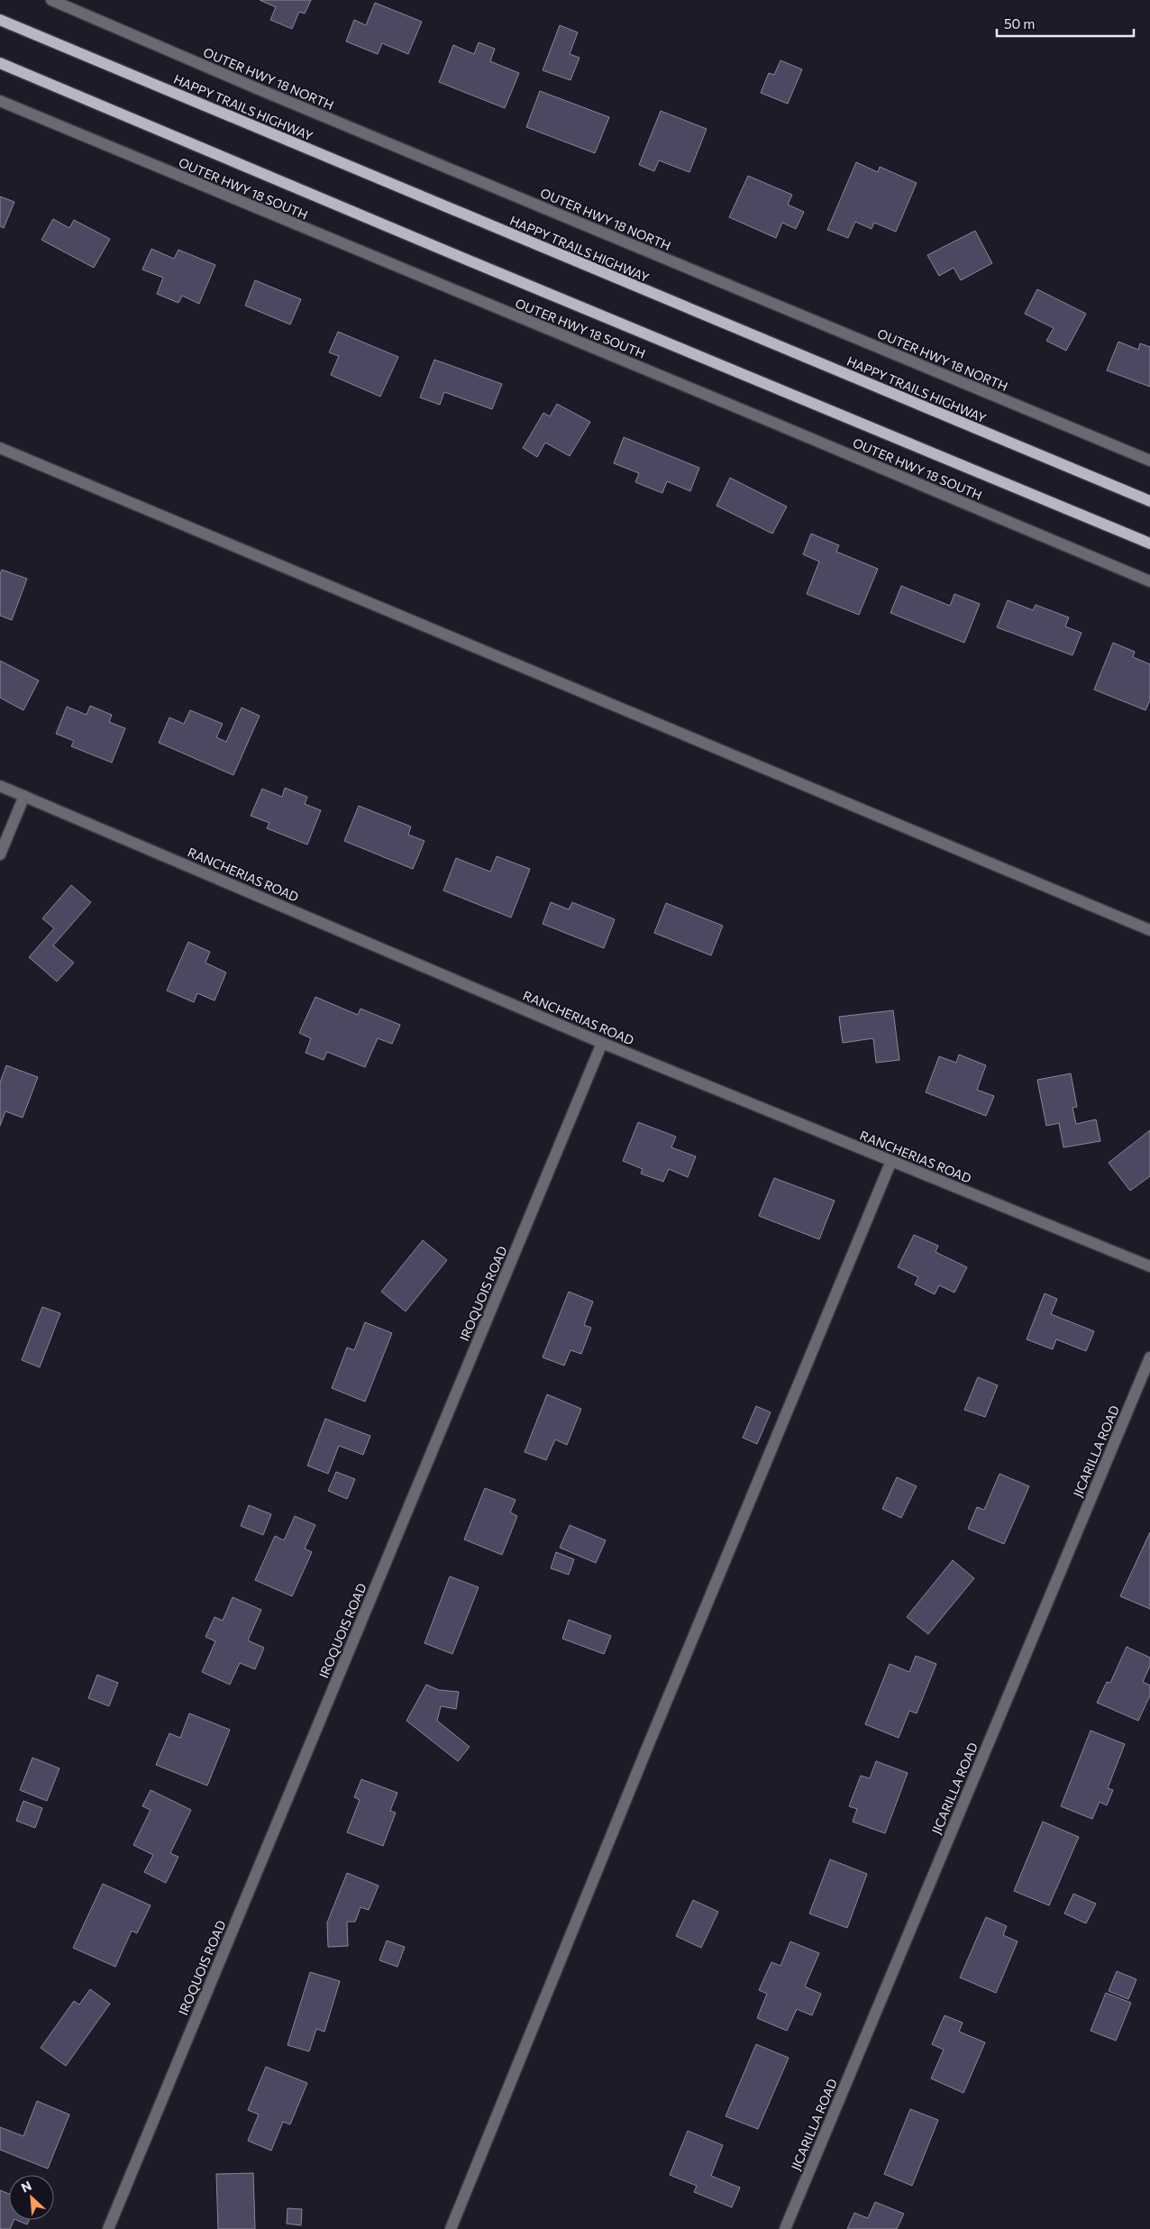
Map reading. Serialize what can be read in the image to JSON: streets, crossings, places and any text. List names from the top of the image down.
{
  "streets": {
    "main road": ["HAPPY TRAILS HIGHWAY"],
    "street": [
      "OUTER HWY 18 NORTH",
      "OUTER HWY 18 SOUTH",
      "RANCHERIAS ROAD",
      "IROQUOIS ROAD",
      "JICARILLA ROAD"
    ]
  },
  "crossings": [
    ["RANCHERIAS ROAD", "IROQUOIS ROAD"]
  ],
  "scale_bar": "50 m",
  "north": "top left"
}
